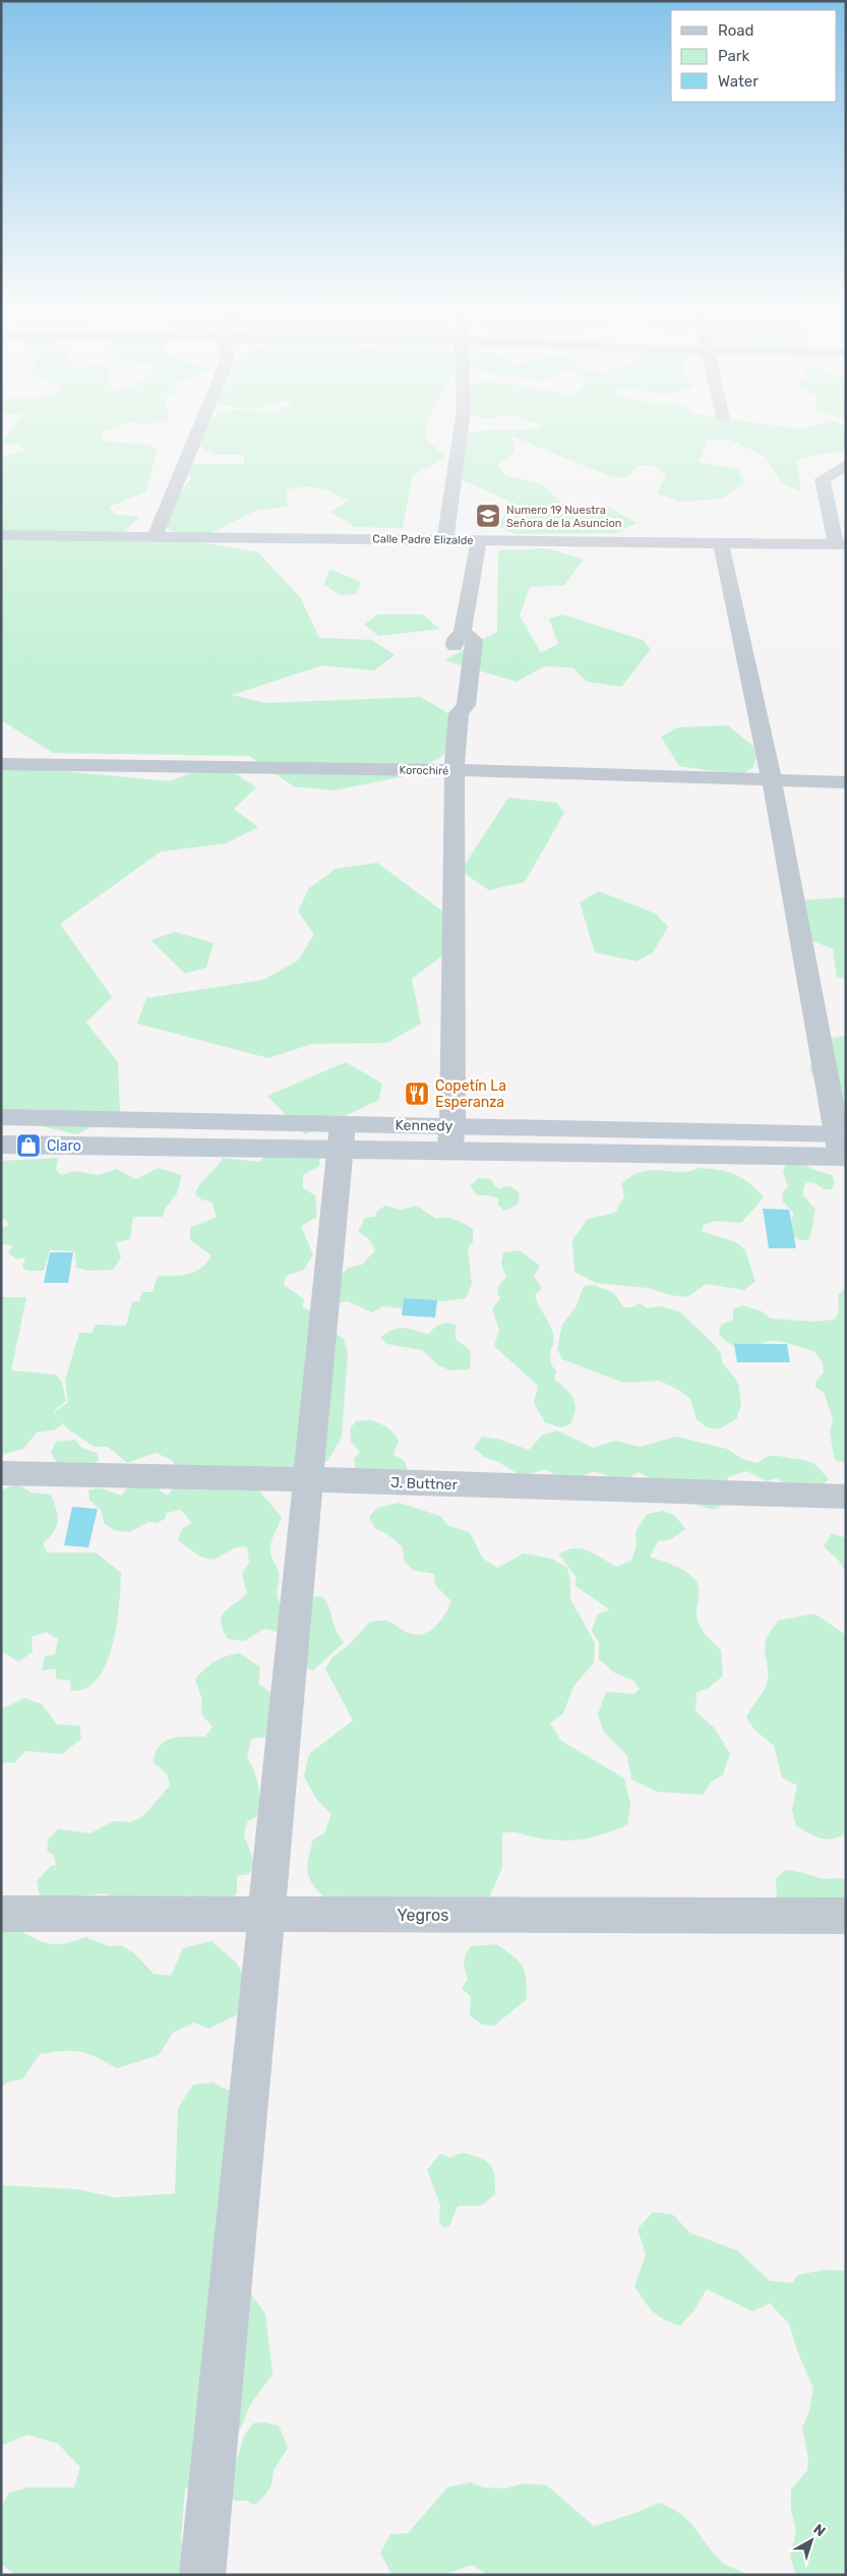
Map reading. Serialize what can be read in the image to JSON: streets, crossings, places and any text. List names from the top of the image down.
{
  "streets": {
    "main road": ["Kennedy"],
    "street": [
      "Calle Padre Elizalde",
      "Korochiré",
      "J. Buttner",
      "Yegros"
    ]
  },
  "places": {
    "school or university": ["Numero 19 Nuestra Señora de la Asuncion"],
    "restaurant": ["Copetín La Esperanza"],
    "shop": ["Claro"]
  },
  "legend": ["Road", "Park", "Water"],
  "north": "top right"
}
